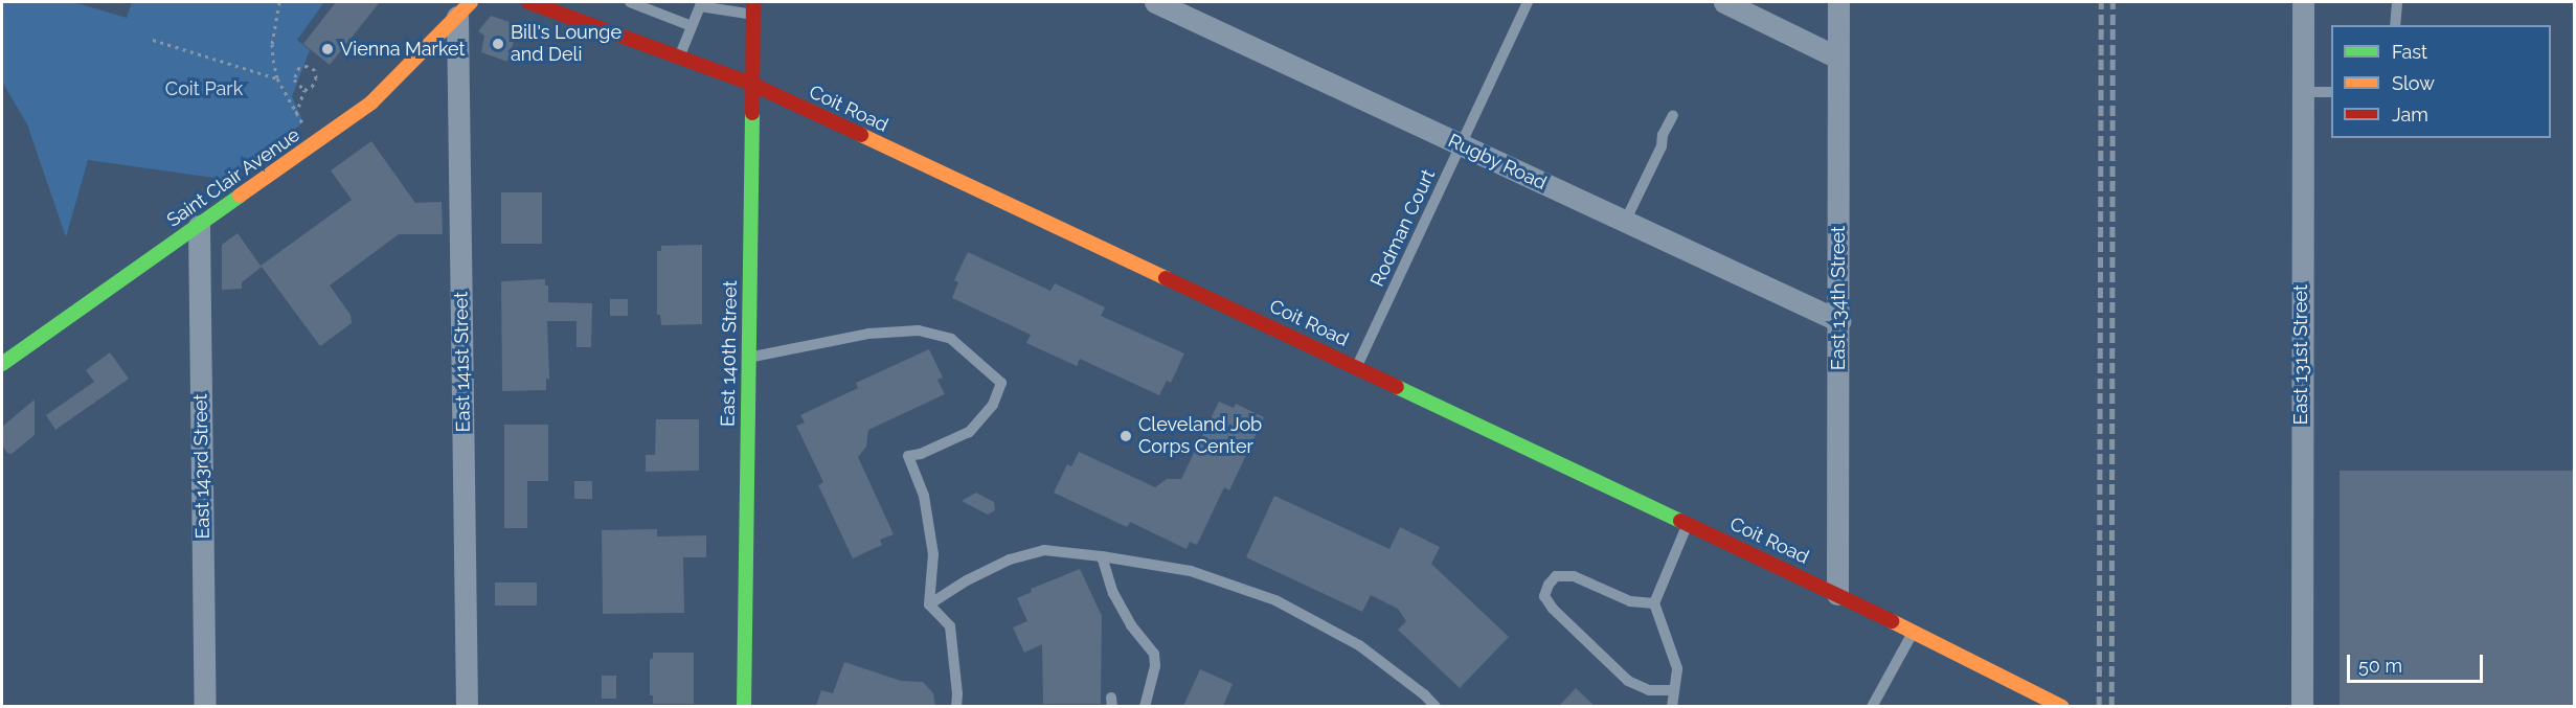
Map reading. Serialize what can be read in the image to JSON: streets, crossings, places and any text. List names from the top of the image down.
{
  "streets": {
    "street": [
      "Coit Road",
      "Rugby Road",
      "Saint Clair Avenue",
      "East 134th Street",
      "East 140th Street",
      "East 131st Street",
      "East 141st Street",
      "East 143rd Street"
    ],
    "lane": ["Rodman Court"]
  },
  "crossings": [
    ["Coit Road", "Rodman Court"],
    ["Coit Road", "East 134th Street"],
    ["Coit Road", "East 140th Street"],
    ["Rugby Road", "Rodman Court"],
    ["Rugby Road", "East 134th Street"],
    ["Saint Clair Avenue", "East 141st Street"],
    ["Saint Clair Avenue", "East 143rd Street"]
  ],
  "parks": ["Coit Park"],
  "places": ["Bill's Lounge and Deli", "Vienna Market", "Cleveland Job Corps Center"],
  "legend": ["Fast", "Slow", "Jam"],
  "scale_bar": "50 m"
}
